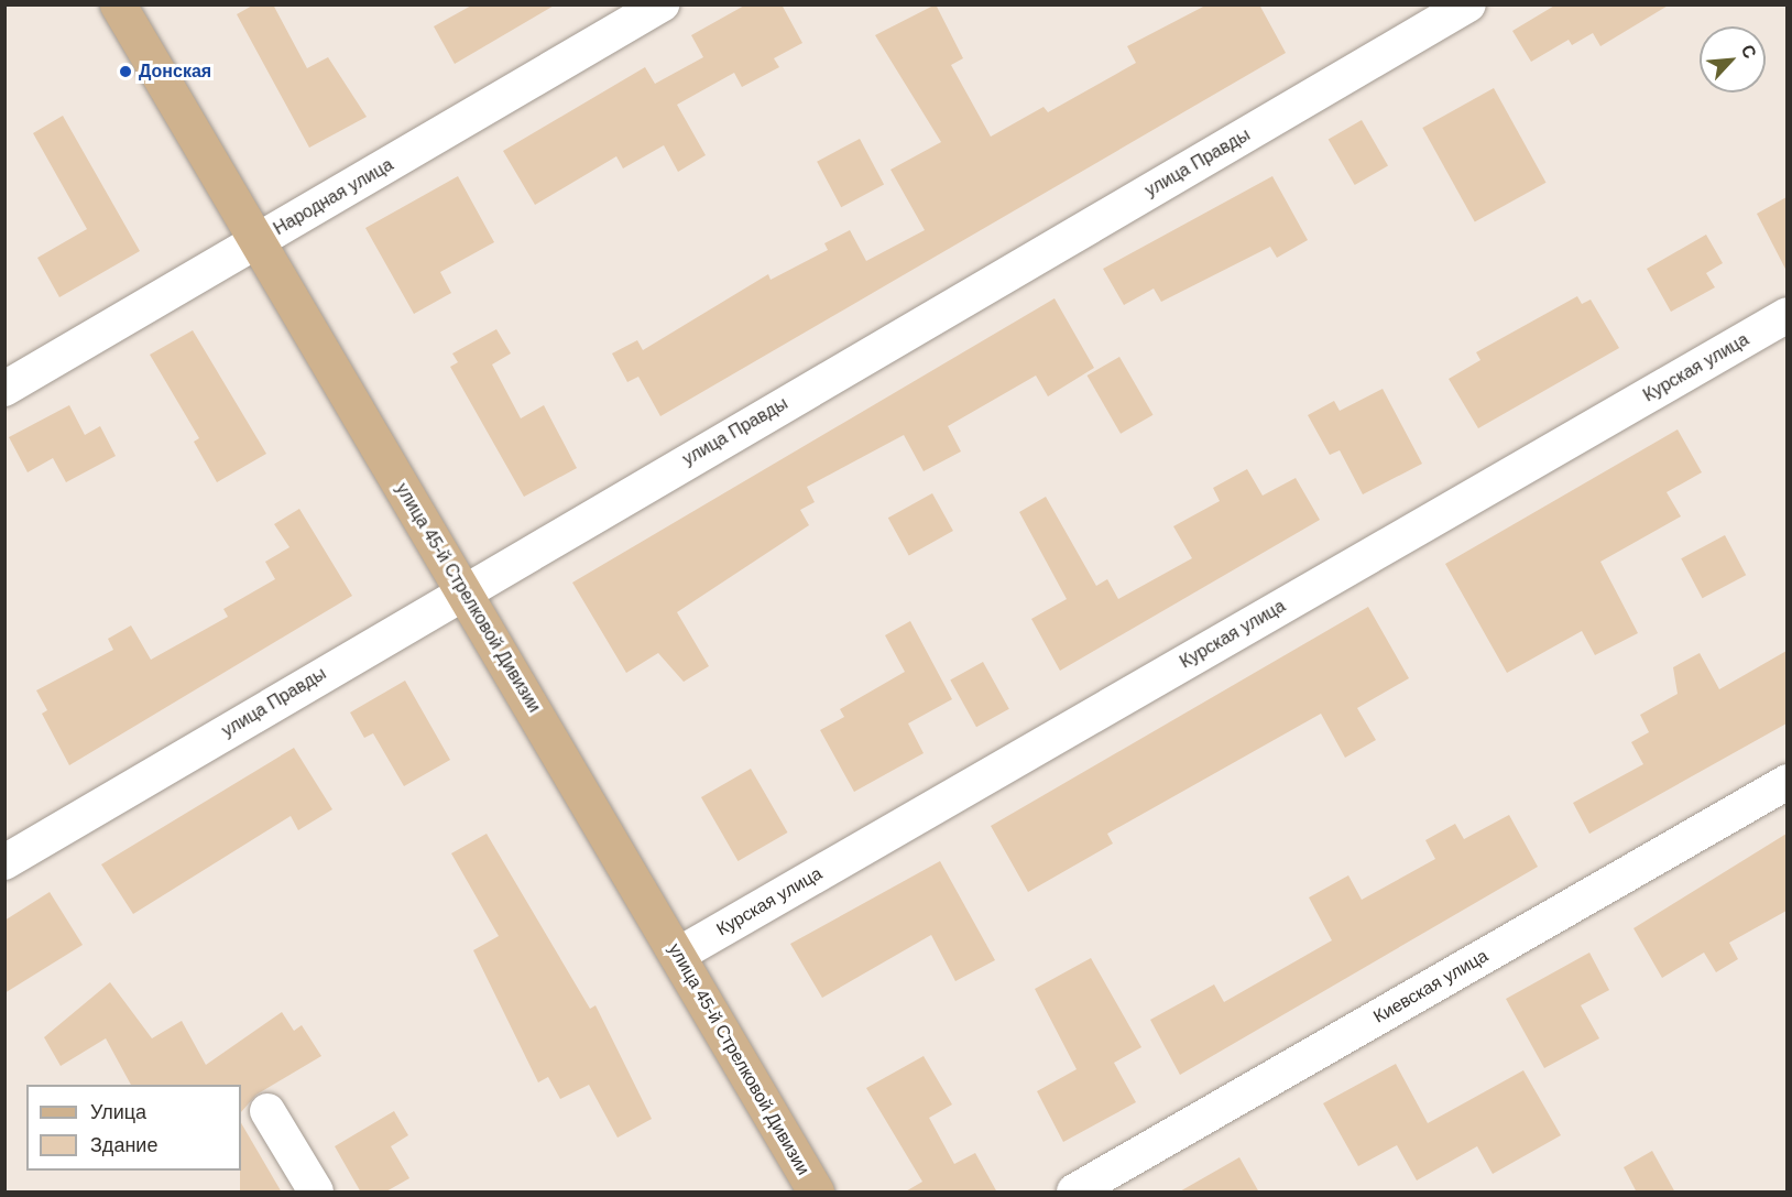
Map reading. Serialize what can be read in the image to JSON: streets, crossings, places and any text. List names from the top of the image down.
{
  "streets": {
    "main road": ["улица 45-й Стрелковой Дивизии"],
    "street": [
      "улица Правды",
      "Народная улица",
      "Курская улица",
      "Киевская улица"
    ]
  },
  "crossings": [
    ["улица Правды", "улица 45-й Стрелковой Дивизии"],
    ["Народная улица", "улица 45-й Стрелковой Дивизии"],
    ["Курская улица", "улица 45-й Стрелковой Дивизии"]
  ],
  "places": ["Донская"],
  "legend": ["Улица", "Здание"],
  "north": "top right"
}
